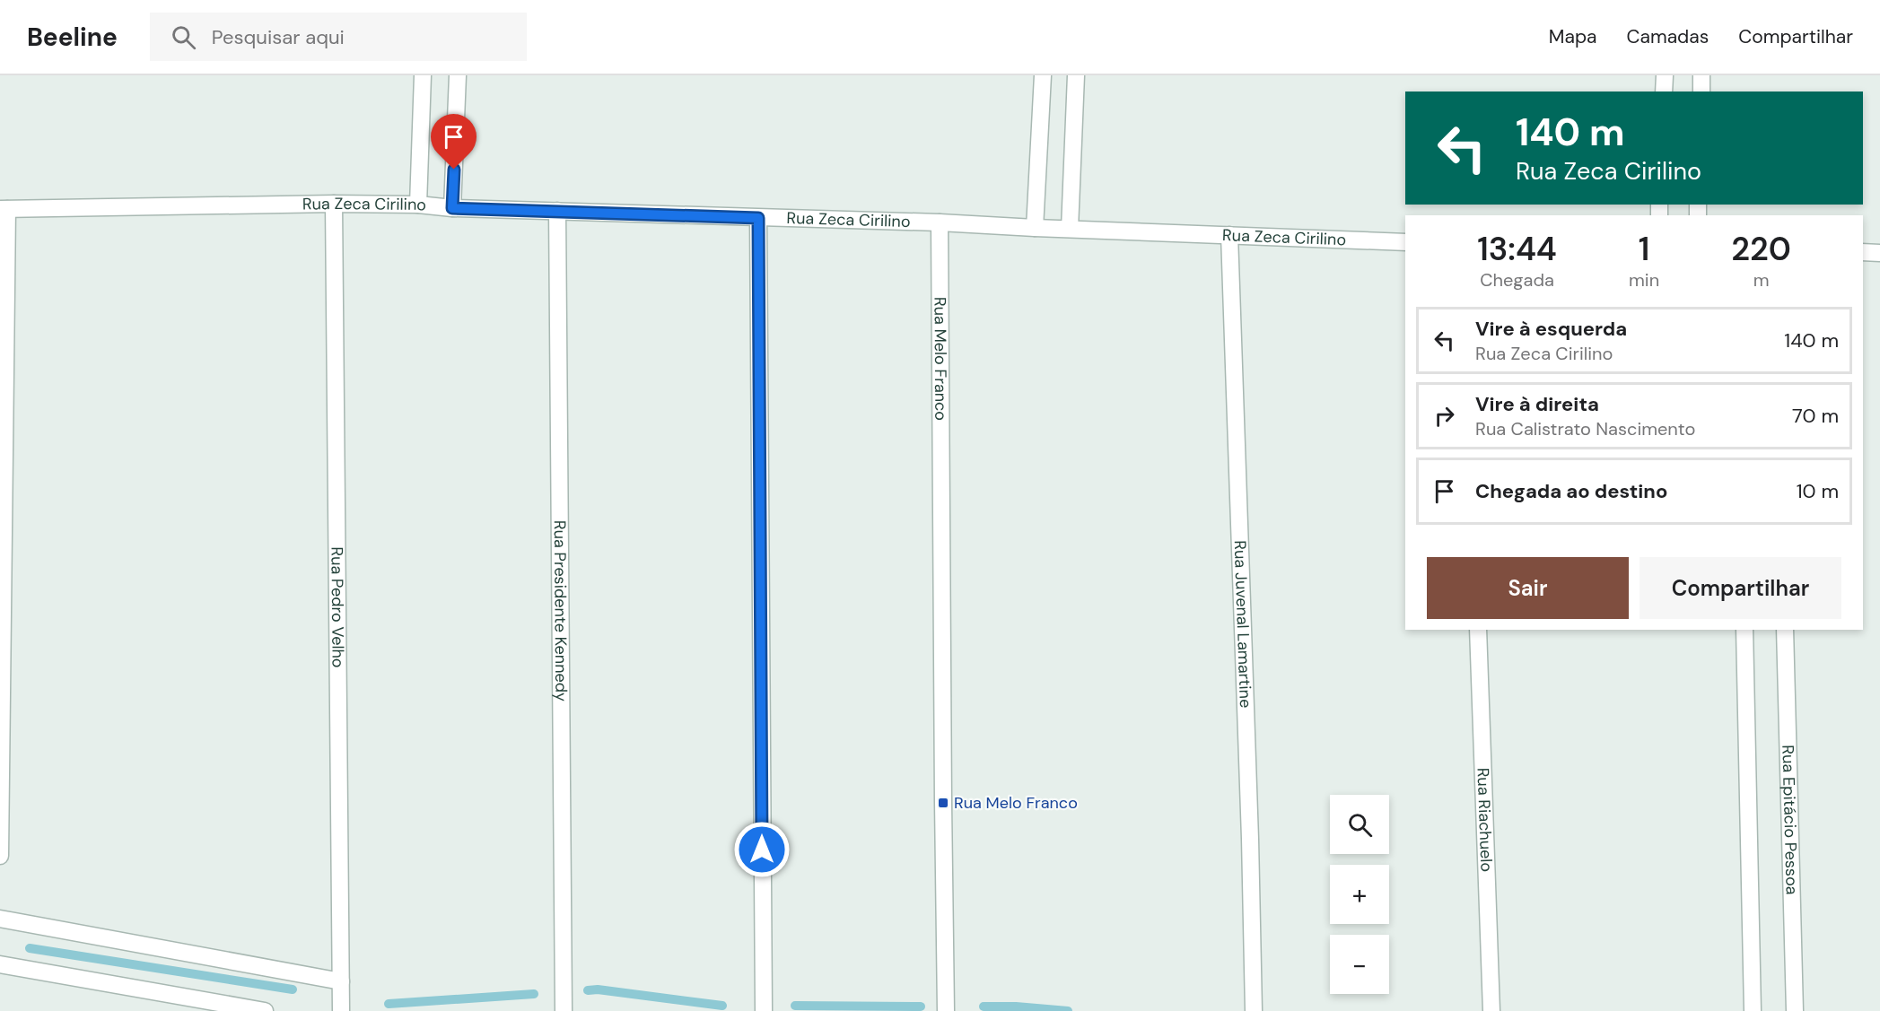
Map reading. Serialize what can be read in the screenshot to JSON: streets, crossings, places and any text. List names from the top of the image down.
{
  "streets": {
    "street": [
      "Rua Zeca Cirilino",
      "Rua Melo Franco",
      "Rua Pedro Velho",
      "Rua Presidente Kennedy",
      "Rua Juvenal Lamartine",
      "Rua Riachuelo",
      "Rua Epitácio Pessoa"
    ]
  },
  "crossings": [
    ["Rua Zeca Cirilino", "Rua Melo Franco"],
    ["Rua Zeca Cirilino", "Rua Pedro Velho"],
    ["Rua Zeca Cirilino", "Rua Presidente Kennedy"],
    ["Rua Zeca Cirilino", "Rua Juvenal Lamartine"]
  ],
  "places": {
    "transit": ["Rua Melo Franco"]
  },
  "page": {
    "header": "Beeline",
    "search": "Pesquisar aqui",
    "nav": ["Mapa", "Camadas", "Compartilhar"],
    "turn": ["140 m", "Rua Zeca Cirilino"],
    "eta": [
      "13:44",
      "Chegada",
      "1",
      "min",
      "220",
      "m"
    ],
    "list": [
      {
        "name": "Vire à esquerda",
        "note": "Rua Zeca Cirilino",
        "value": "140 m"
      },
      {
        "name": "Vire à direita",
        "note": "Rua Calistrato Nascimento",
        "value": "70 m"
      },
      {
        "name": "Chegada ao destino",
        "value": "10 m"
      }
    ],
    "buttons": ["Sair", "Compartilhar"],
    "map_buttons": ["+", "−"]
  }
}
